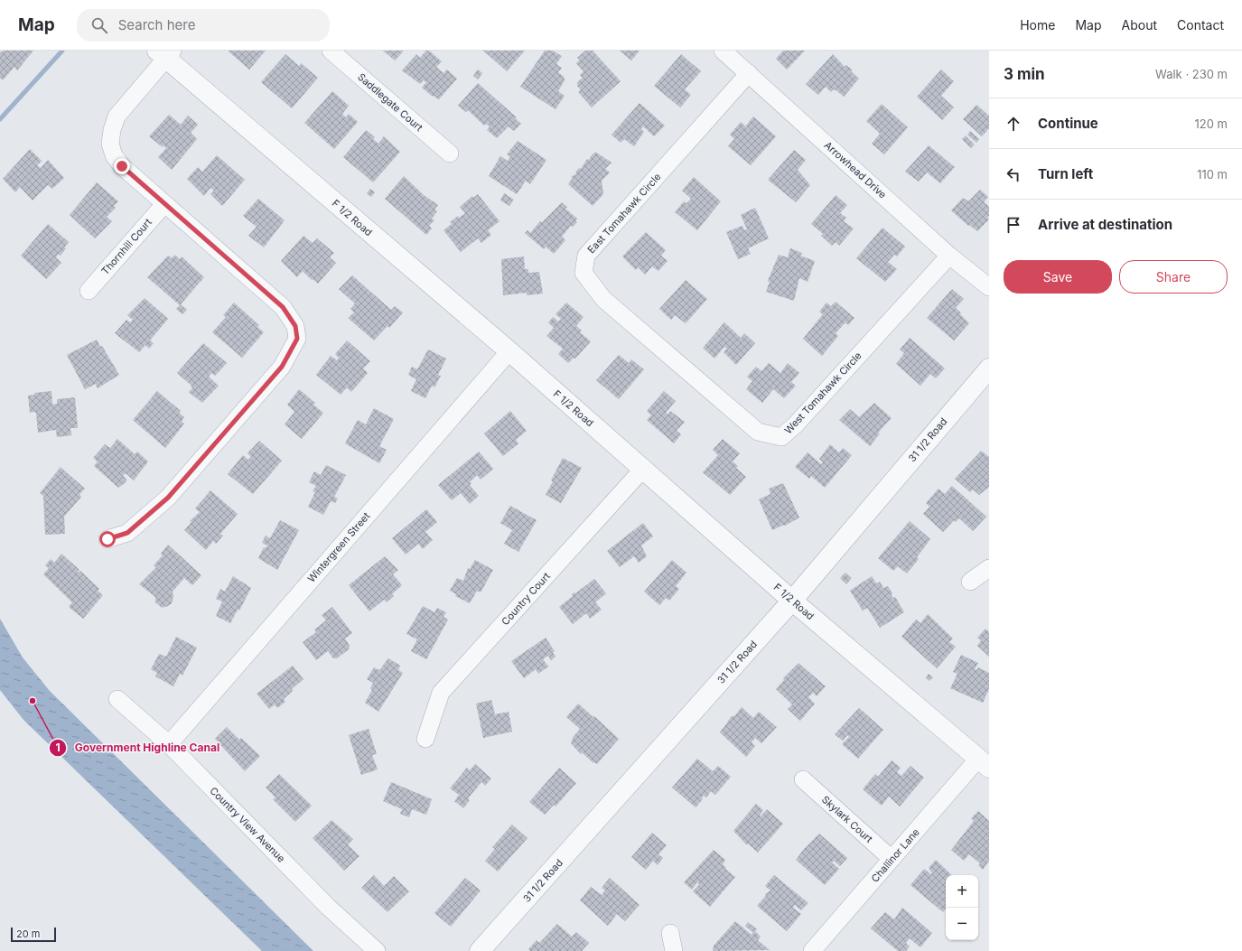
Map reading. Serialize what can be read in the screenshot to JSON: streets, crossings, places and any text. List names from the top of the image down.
{
  "streets": {
    "street": [
      "Saddlegate Court",
      "Arrowhead Drive",
      "East Tomahawk Circle",
      "F 1/2 Road",
      "Thornhill Court",
      "West Tomahawk Circle",
      "31 1/2 Road",
      "Wintergreen Street",
      "Country Court",
      "Skylark Court",
      "Country View Avenue",
      "Challinor Lane"
    ]
  },
  "crossings": [
    ["Arrowhead Drive", "East Tomahawk Circle"],
    ["Arrowhead Drive", "West Tomahawk Circle"],
    ["East Tomahawk Circle", "West Tomahawk Circle"],
    ["F 1/2 Road", "31 1/2 Road"],
    ["F 1/2 Road", "Wintergreen Street"],
    ["F 1/2 Road", "Country Court"],
    ["F 1/2 Road", "Challinor Lane"],
    ["Wintergreen Street", "Country View Avenue"],
    ["Skylark Court", "Challinor Lane"]
  ],
  "places": ["Government Highline Canal"],
  "scale_bar": "20 m",
  "page": {
    "header": "Map",
    "search": "Search here",
    "nav": [
      "Home",
      "Map",
      "About",
      "Contact"
    ],
    "heading": ["3 min", "Walk · 230 m"],
    "list": [
      ["Continue", "120 m"],
      ["Turn left", "110 m"],
      "Arrive at destination"
    ],
    "buttons": ["Save", "Share"],
    "map_buttons": ["+", "−"],
    "scale": "20 m"
  }
}
